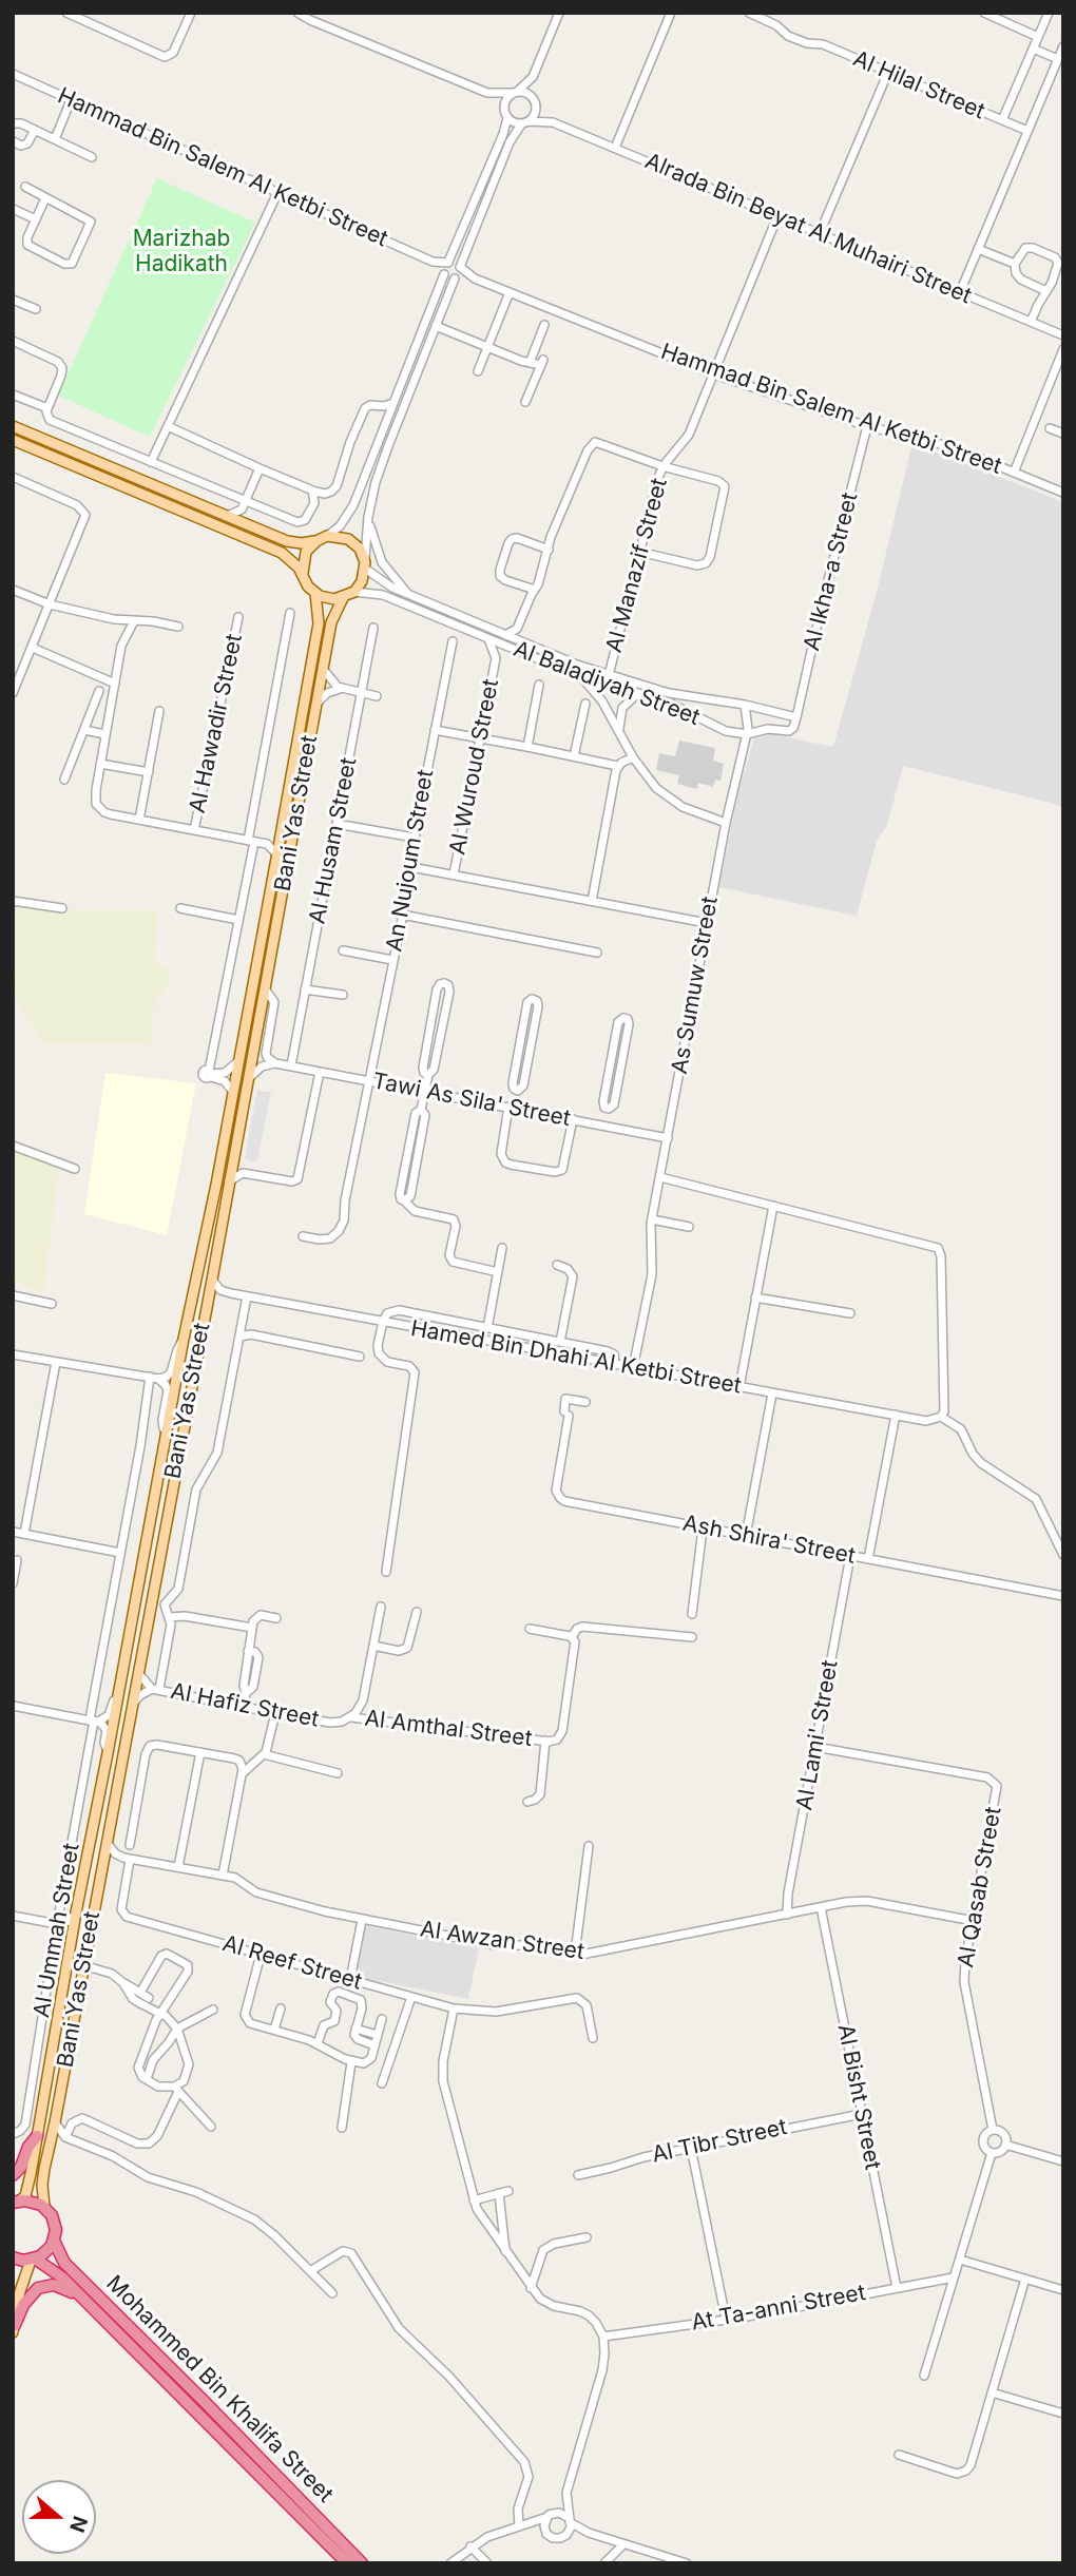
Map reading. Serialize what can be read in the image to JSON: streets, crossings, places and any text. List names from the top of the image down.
{
  "streets": {
    "highway": ["Mohammed Bin Khalifa Street"],
    "main road": ["Bani Yas Street"],
    "street": [
      "Al Hilal Street",
      "Hammad Bin Salem Al Ketbi Street",
      "Alrada Bin Beyat Al Muhairi Street",
      "Al Manazif Street",
      "Al Ikha-a Street",
      "Al Baladiyah Street",
      "Al Hawadir Street",
      "Al Wuroud Street",
      "Al Husam Street",
      "An Nujoum Street",
      "As Sumuw Street",
      "Tawi As Sila' Street",
      "Hamed Bin Dhahi Al Ketbi Street",
      "Ash Shira' Street",
      "Al Hafiz Street",
      "Al Amthal Street",
      "Al Lami' Street",
      "Al Qasab Street",
      "Al Ummah Street",
      "Al Awzan Street",
      "Al Reef Street",
      "Al Bisht Street",
      "Al Tibr Street",
      "At Ta-anni Street"
    ]
  },
  "crossings": [
    ["Hammad Bin Salem Al Ketbi Street", "Al Manazif Street"],
    ["Hammad Bin Salem Al Ketbi Street", "Al Ikha-a Street"],
    ["Alrada Bin Beyat Al Muhairi Street", "Al Manazif Street"],
    ["Al Manazif Street", "Al Baladiyah Street"],
    ["Al Ikha-a Street", "Al Baladiyah Street"],
    ["Al Baladiyah Street", "Al Wuroud Street"],
    ["Al Baladiyah Street", "Bani Yas Street"],
    ["Al Baladiyah Street", "As Sumuw Street"],
    ["Bani Yas Street", "Al Hafiz Street"],
    ["Bani Yas Street", "Mohammed Bin Khalifa Street"],
    ["Al Husam Street", "Tawi As Sila' Street"],
    ["An Nujoum Street", "Tawi As Sila' Street"],
    ["As Sumuw Street", "Tawi As Sila' Street"],
    ["As Sumuw Street", "Hamed Bin Dhahi Al Ketbi Street"],
    ["Ash Shira' Street", "Al Lami' Street"],
    ["Al Hafiz Street", "Al Amthal Street"],
    ["Al Lami' Street", "Al Qasab Street"],
    ["Al Lami' Street", "Al Awzan Street"],
    ["Al Qasab Street", "Al Awzan Street"],
    ["Al Awzan Street", "Al Reef Street"],
    ["Al Awzan Street", "Al Bisht Street"],
    ["Al Bisht Street", "Al Tibr Street"],
    ["Al Bisht Street", "At Ta-anni Street"]
  ],
  "parks": ["Marizhab Hadikath"],
  "north": "right"
}
